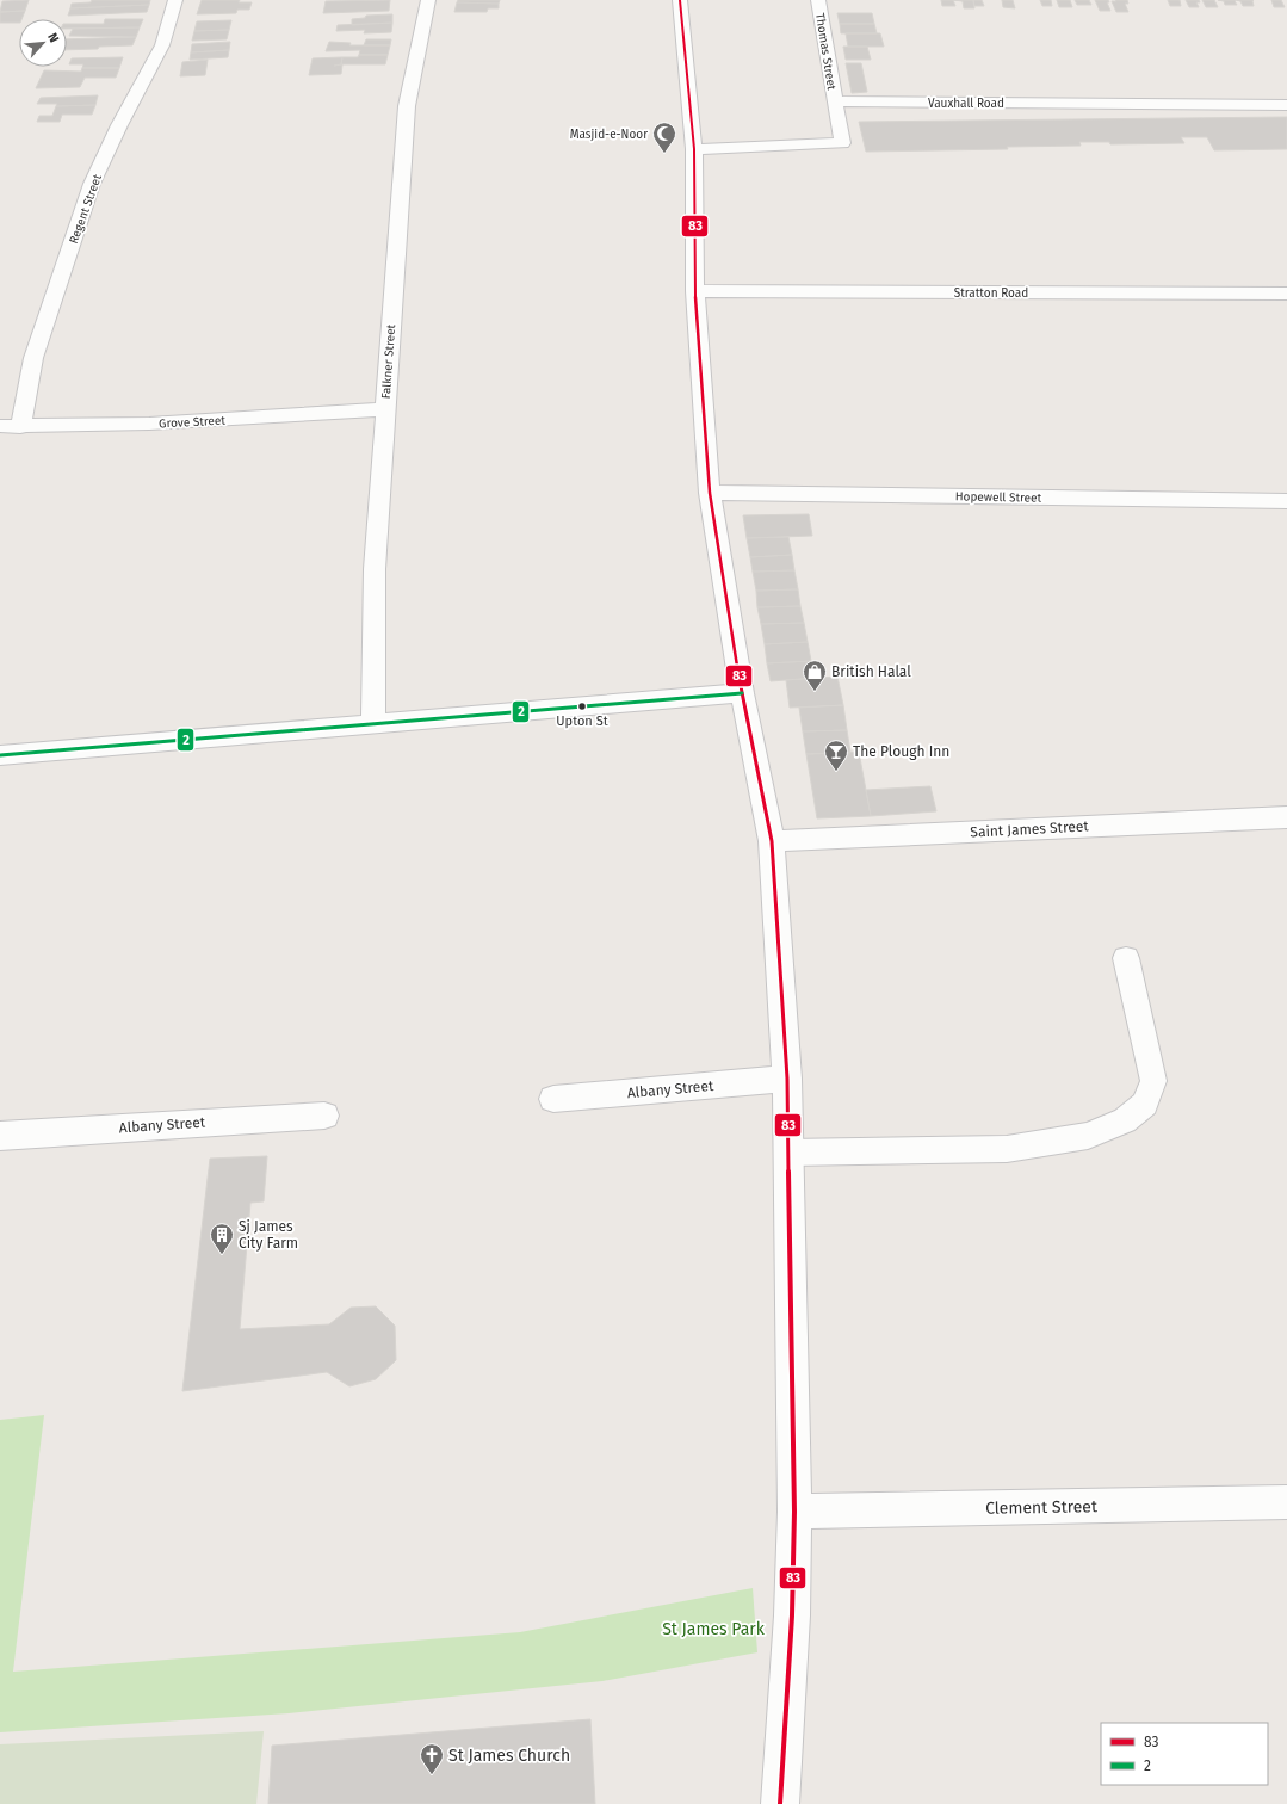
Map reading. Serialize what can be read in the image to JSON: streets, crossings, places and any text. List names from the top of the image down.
{
  "streets": {
    "street": [
      "Thomas Street",
      "Vauxhall Road",
      "Regent Street",
      "Stratton Road",
      "Falkner Street",
      "Grove Street",
      "Hopewell Street",
      "Saint James Street",
      "Albany Street",
      "Clement Street"
    ]
  },
  "crossings": [
    ["Thomas Street", "Vauxhall Road"],
    ["Regent Street", "Grove Street"],
    ["Falkner Street", "Grove Street"]
  ],
  "parks": ["St James Park"],
  "places": {
    "mosque": ["Masjid-e-Noor"],
    "shop": ["British Halal"],
    "other": ["Upton St"],
    "bar": ["The Plough Inn"],
    "building": ["Sj James City Farm"],
    "church": ["St James Church"]
  },
  "lines": ["transit line 83", "transit line 2"],
  "legend": ["83", "2"],
  "north": "top right"
}
